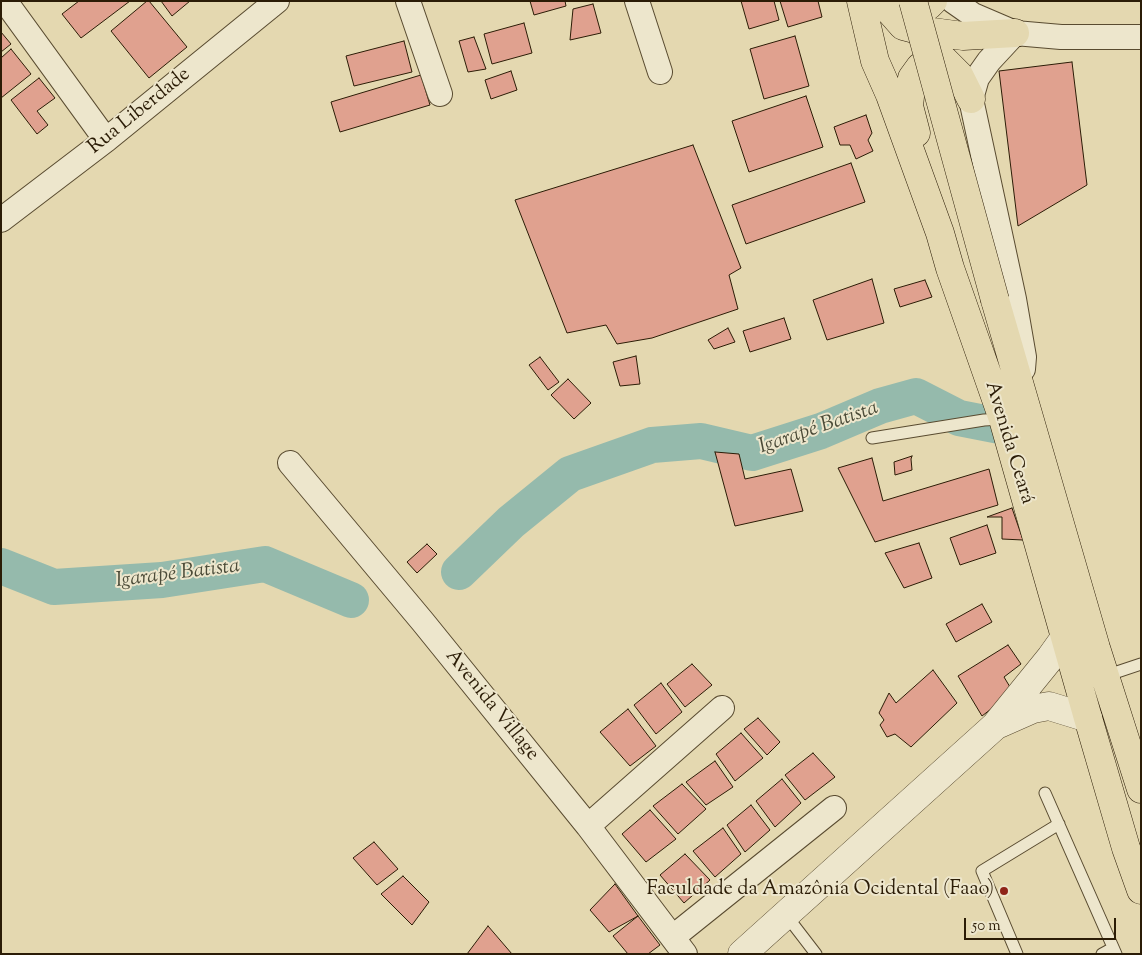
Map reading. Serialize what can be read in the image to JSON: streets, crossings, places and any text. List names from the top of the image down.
{
  "streets": {
    "main road": ["Avenida Ceará"],
    "street": ["Rua Liberdade", "Avenida Village"]
  },
  "water": ["Igarapé Batista"],
  "places": ["Faculdade da Amazônia Ocidental (Faao)"],
  "scale_bar": "50 m"
}
